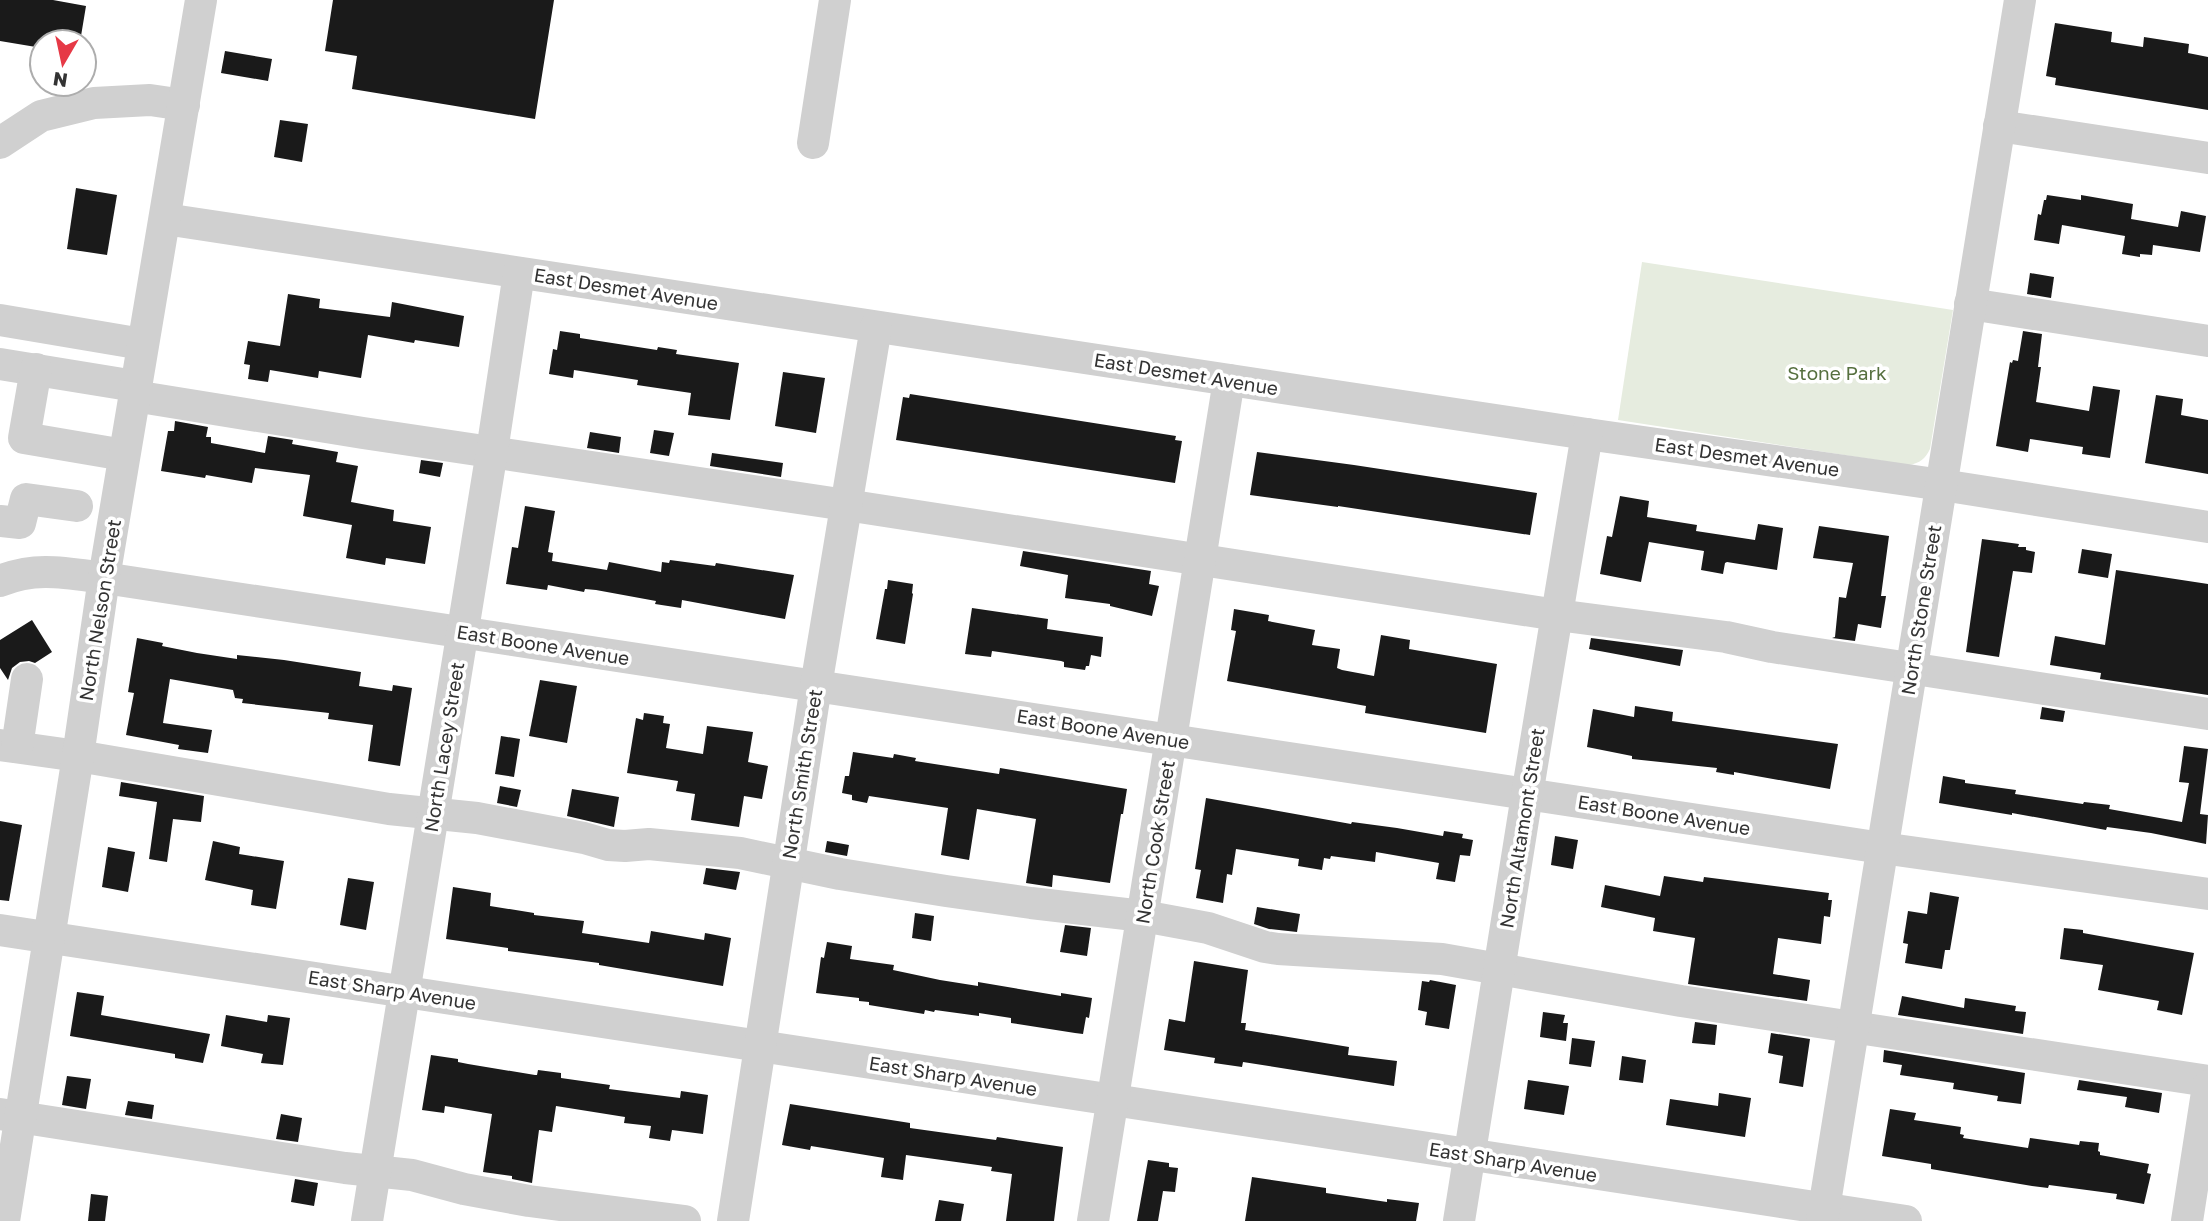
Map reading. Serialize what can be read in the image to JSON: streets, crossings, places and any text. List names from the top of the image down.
{
  "streets": {
    "street": [
      "East Desmet Avenue",
      "North Nelson Street",
      "North Stone Street",
      "East Boone Avenue",
      "North Lacey Street",
      "North Smith Street",
      "North Altamont Street",
      "North Cook Street",
      "East Sharp Avenue"
    ]
  },
  "crossings": [
    ["East Desmet Avenue", "North Nelson Street"],
    ["East Desmet Avenue", "North Stone Street"],
    ["East Desmet Avenue", "North Lacey Street"],
    ["East Desmet Avenue", "North Smith Street"],
    ["East Desmet Avenue", "North Altamont Street"],
    ["East Desmet Avenue", "North Cook Street"],
    ["North Nelson Street", "East Boone Avenue"],
    ["North Nelson Street", "East Sharp Avenue"],
    ["North Stone Street", "East Boone Avenue"],
    ["North Stone Street", "East Sharp Avenue"],
    ["East Boone Avenue", "North Lacey Street"],
    ["East Boone Avenue", "North Smith Street"],
    ["East Boone Avenue", "North Altamont Street"],
    ["East Boone Avenue", "North Cook Street"],
    ["North Lacey Street", "East Sharp Avenue"],
    ["North Smith Street", "East Sharp Avenue"],
    ["North Altamont Street", "East Sharp Avenue"],
    ["North Cook Street", "East Sharp Avenue"]
  ],
  "parks": ["Stone Park"],
  "north": "bottom"
}
